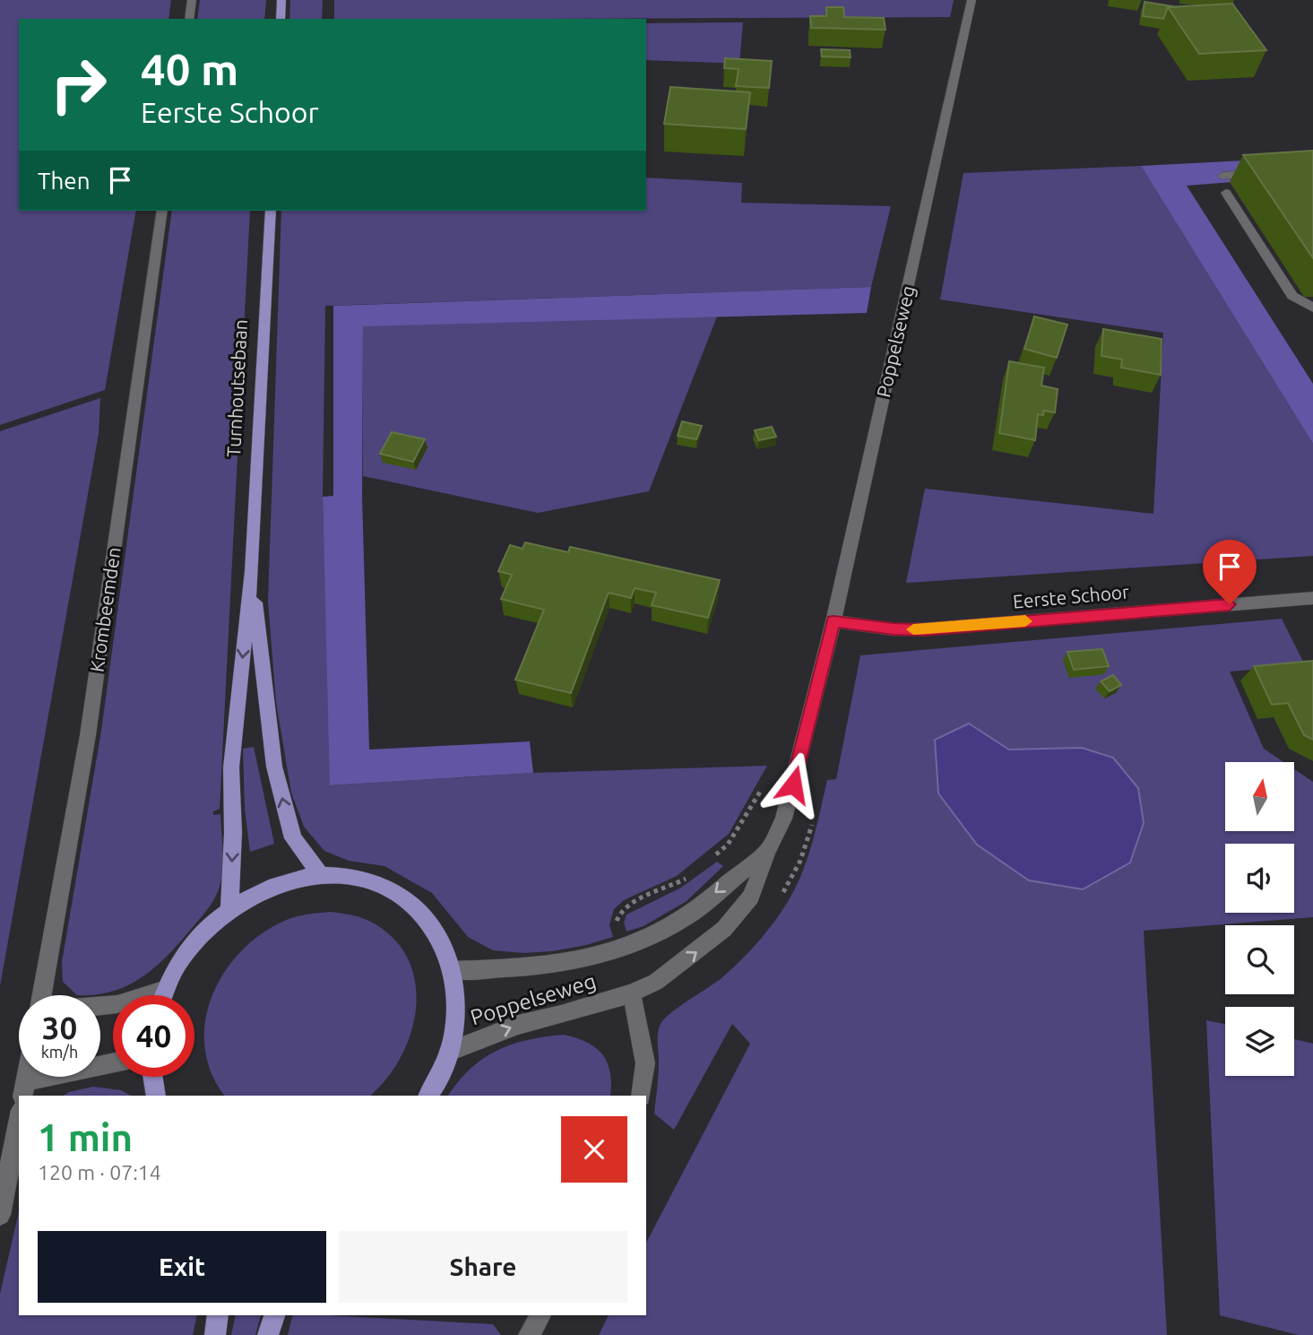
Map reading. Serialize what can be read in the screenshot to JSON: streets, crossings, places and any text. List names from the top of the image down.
{
  "streets": {
    "main road": ["Turnhoutsebaan"],
    "street": ["Poppelseweg", "Eerste Schoor", "Krombeemden"]
  },
  "crossings": [
    ["Poppelseweg", "Eerste Schoor"]
  ],
  "north": "top",
  "page": {
    "turn": ["40 m", "Eerste Schoor"],
    "then": "Then",
    "speed": "30 km/h",
    "limit": "40",
    "heading": ["1 min", "120 m · 07:14"],
    "buttons": ["Exit", "Share"]
  }
}
